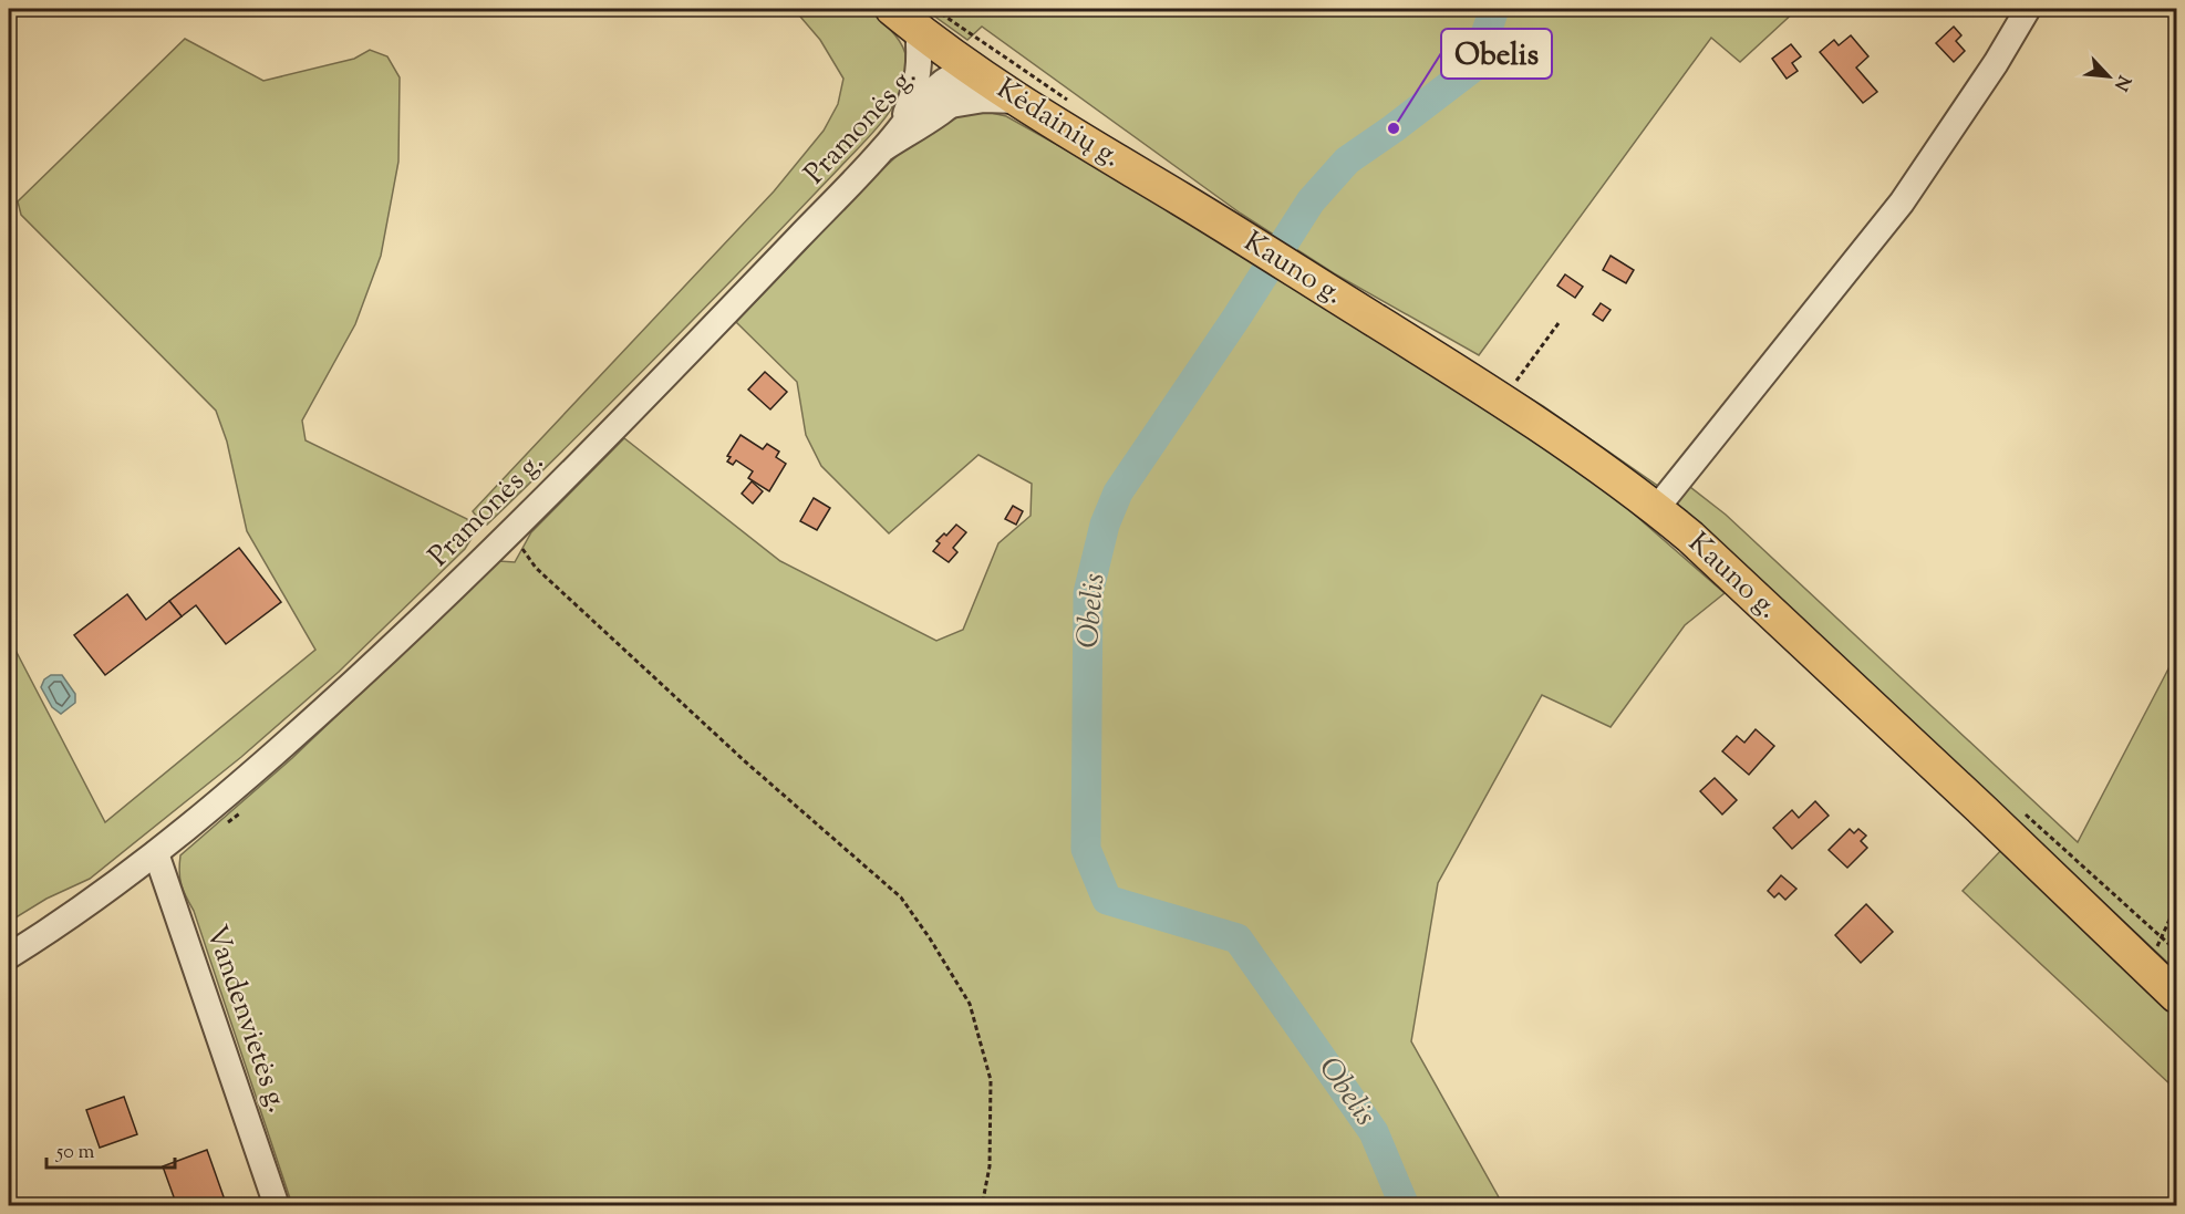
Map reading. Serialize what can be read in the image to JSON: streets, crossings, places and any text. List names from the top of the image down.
{
  "streets": {
    "main road": ["Kėdainių g.", "Kauno g."],
    "street": ["Pramonės g.", "Vandenvietės g."]
  },
  "crossings": [
    ["Kėdainių g.", "Pramonės g."],
    ["Kėdainių g.", "Kauno g."],
    ["Pramonės g.", "Vandenvietės g."]
  ],
  "water": ["Obelis"],
  "places": ["Obelis"],
  "scale_bar": "50 m",
  "north": "bottom right"
}
